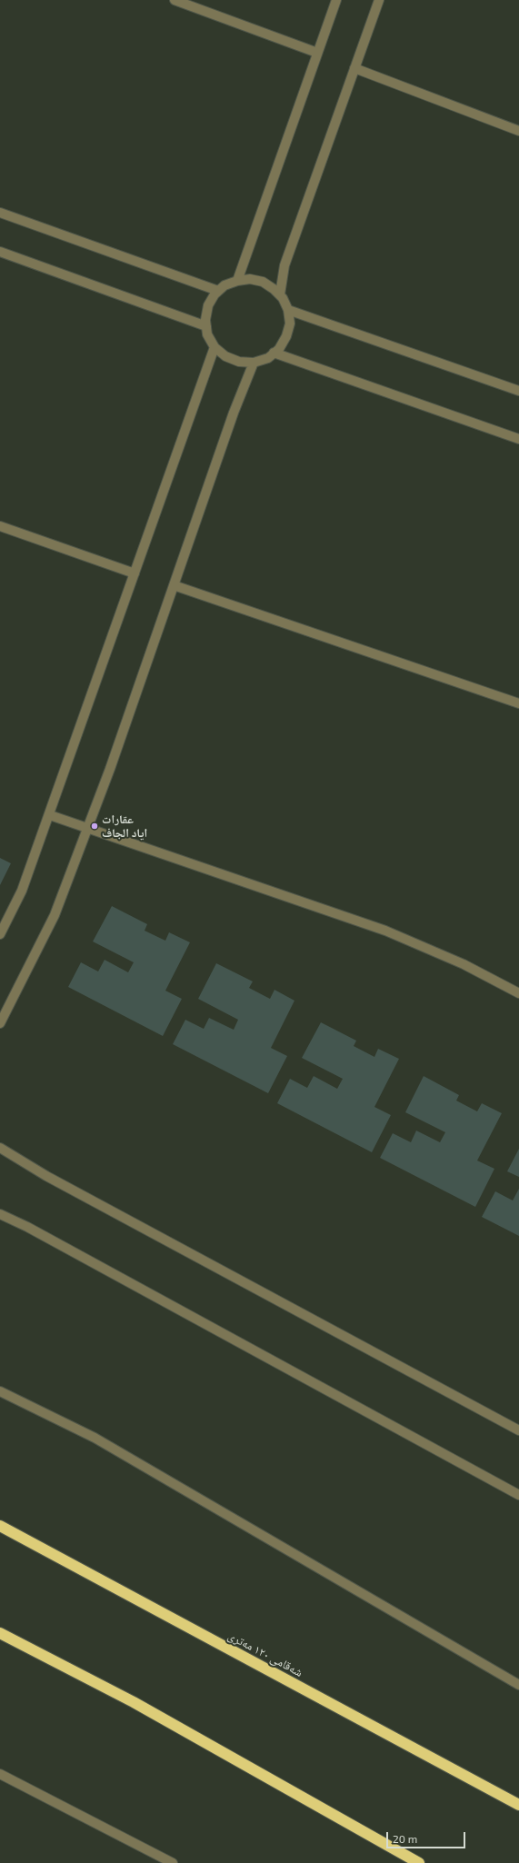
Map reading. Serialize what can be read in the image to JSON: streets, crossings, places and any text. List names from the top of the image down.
{
  "streets": {
    "highway": ["شەقامی ١٢٠ مەتری"]
  },
  "places": ["عقارات اياد الجاف"],
  "scale_bar": "20 m"
}
